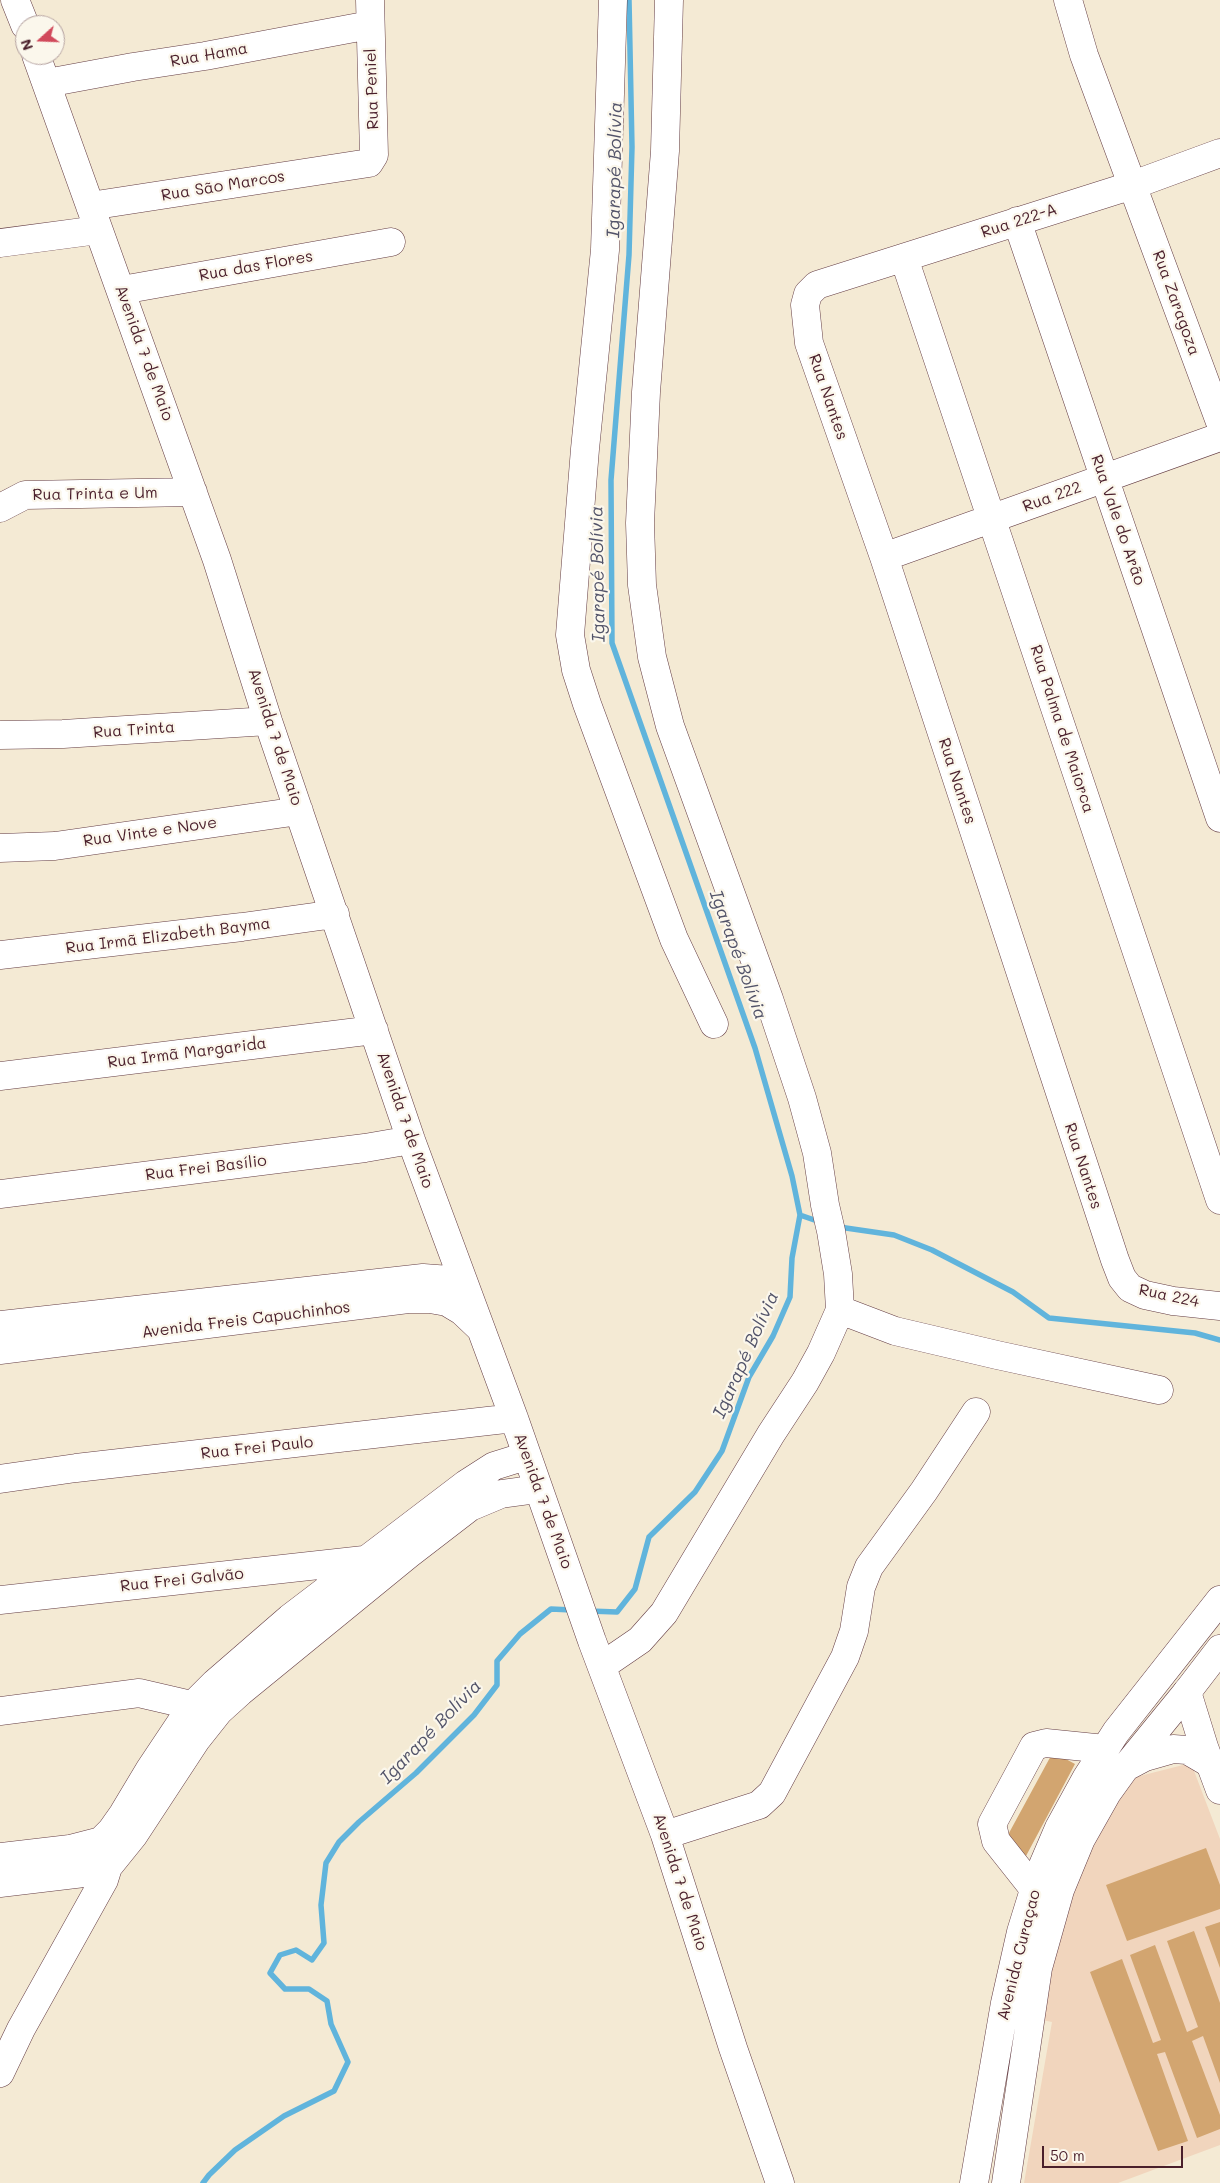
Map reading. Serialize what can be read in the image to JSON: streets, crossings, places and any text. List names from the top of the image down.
{
  "streets": {
    "street": [
      "Rua Hama",
      "Rua Peniel",
      "Rua São Marcos",
      "Rua 222-A",
      "Rua das Flores",
      "Rua Zaragoza",
      "Avenida 7 de Maio",
      "Rua Nantes",
      "Rua Trinta e Um",
      "Rua 222",
      "Rua Vale do Arão",
      "Rua Palma de Maiorca",
      "Rua Trinta",
      "Rua Vinte e Nove",
      "Rua Irmã Elizabeth Bayma",
      "Rua Irmã Margarida",
      "Rua Frei Basílio",
      "Rua 224",
      "Avenida Freis Capuchinhos",
      "Rua Frei Paulo",
      "Rua Frei Galvão",
      "Avenida Curaçao"
    ]
  },
  "crossings": [
    ["Rua Hama", "Rua Peniel"],
    ["Rua Hama", "Avenida 7 de Maio"],
    ["Rua Peniel", "Rua São Marcos"],
    ["Rua São Marcos", "Avenida 7 de Maio"],
    ["Rua 222-A", "Rua Zaragoza"],
    ["Rua 222-A", "Rua Nantes"],
    ["Rua 222-A", "Rua Vale do Arão"],
    ["Rua 222-A", "Rua Palma de Maiorca"],
    ["Rua das Flores", "Avenida 7 de Maio"],
    ["Avenida 7 de Maio", "Rua Trinta e Um"],
    ["Avenida 7 de Maio", "Rua Trinta"],
    ["Avenida 7 de Maio", "Rua Vinte e Nove"],
    ["Avenida 7 de Maio", "Rua Irmã Elizabeth Bayma"],
    ["Avenida 7 de Maio", "Rua Irmã Margarida"],
    ["Avenida 7 de Maio", "Rua Frei Basílio"],
    ["Avenida 7 de Maio", "Avenida Freis Capuchinhos"],
    ["Avenida 7 de Maio", "Rua Frei Paulo"],
    ["Rua Nantes", "Rua 222"],
    ["Rua Nantes", "Rua 224"],
    ["Rua 222", "Rua Vale do Arão"],
    ["Rua 222", "Rua Palma de Maiorca"]
  ],
  "water": ["Igarapé Bolívia"],
  "scale_bar": "50 m",
  "north": "left"
}
